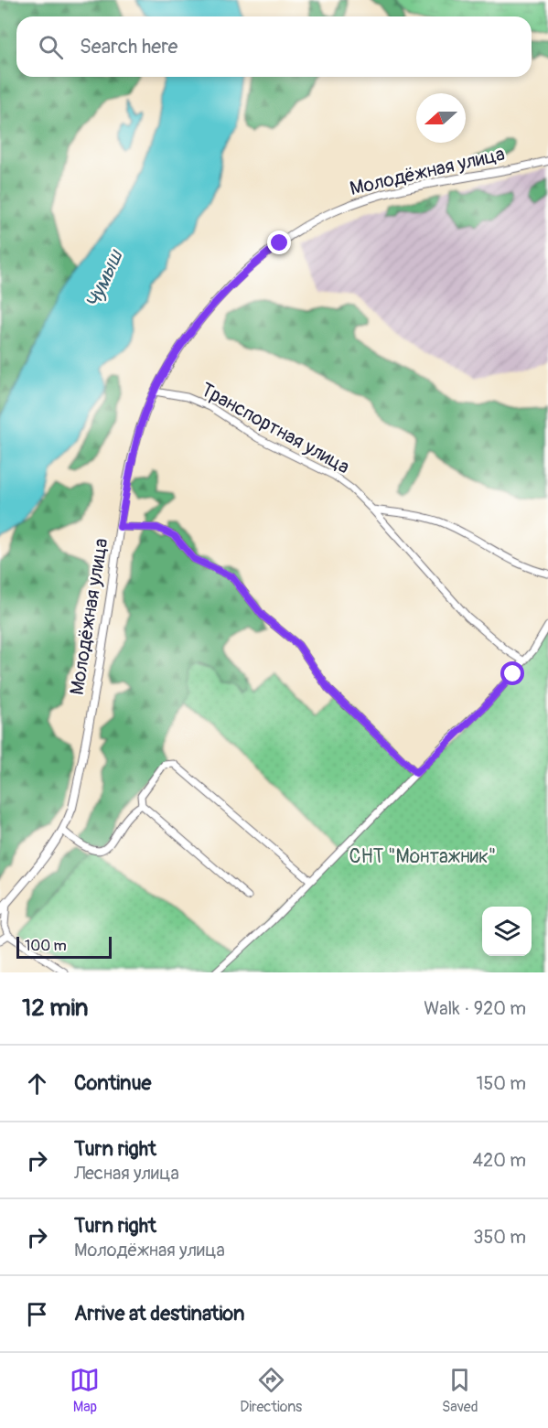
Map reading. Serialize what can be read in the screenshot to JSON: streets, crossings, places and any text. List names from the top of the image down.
{
  "streets": {
    "street": ["Молодёжная улица", "Транспортная улица"]
  },
  "crossings": [
    ["Молодёжная улица", "Транспортная улица"]
  ],
  "water": ["Чумыш"],
  "parks": ["СНТ \"Монтажник\""],
  "scale_bar": "100 m",
  "north": "left",
  "page": {
    "search": "Search here",
    "scale": "100 m",
    "heading": ["12 min", "Walk · 920 m"],
    "list": [
      ["Continue", "150 m"],
      ["Turn right", "Лесная улица", "420 m"],
      ["Turn right", "Молодёжная улица", "350 m"],
      "Arrive at destination"
    ],
    "nav": ["Map", "Directions", "Saved"]
  }
}
